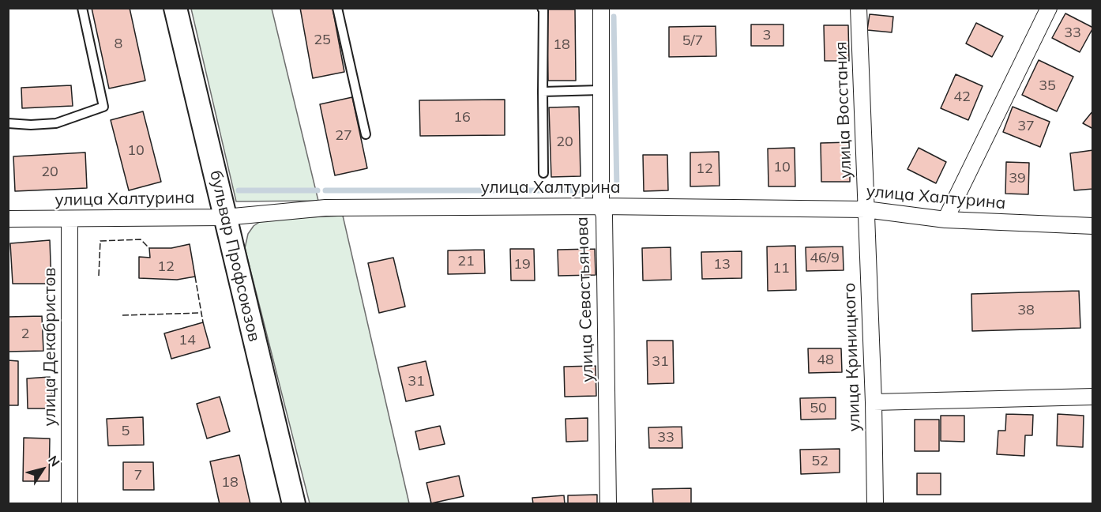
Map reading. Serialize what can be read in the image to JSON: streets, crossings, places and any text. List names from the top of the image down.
{
  "streets": {
    "main road": ["бульвар Профсоюзов"],
    "street": [
      "улица Восстания",
      "улица Халтурина",
      "улица Севастьянова",
      "улица Декабристов",
      "улица Криницкого"
    ]
  },
  "crossings": [
    ["улица Восстания", "улица Халтурина"],
    ["улица Восстания", "улица Криницкого"],
    ["улица Халтурина", "бульвар Профсоюзов"],
    ["улица Халтурина", "улица Севастьянова"],
    ["улица Халтурина", "улица Декабристов"],
    ["улица Халтурина", "улица Криницкого"]
  ],
  "house_numbers": [
    "33",
    "3",
    "25",
    "5/7",
    "8",
    "18",
    "35",
    "42",
    "16",
    "37",
    "27",
    "20",
    "10",
    "10",
    "12",
    "20",
    "39",
    "46/9",
    "21",
    "19",
    "13",
    "12",
    "11",
    "38",
    "2",
    "14",
    "48",
    "31",
    "31",
    "50",
    "5",
    "33",
    "52",
    "7",
    "18"
  ],
  "north": "top right"
}
